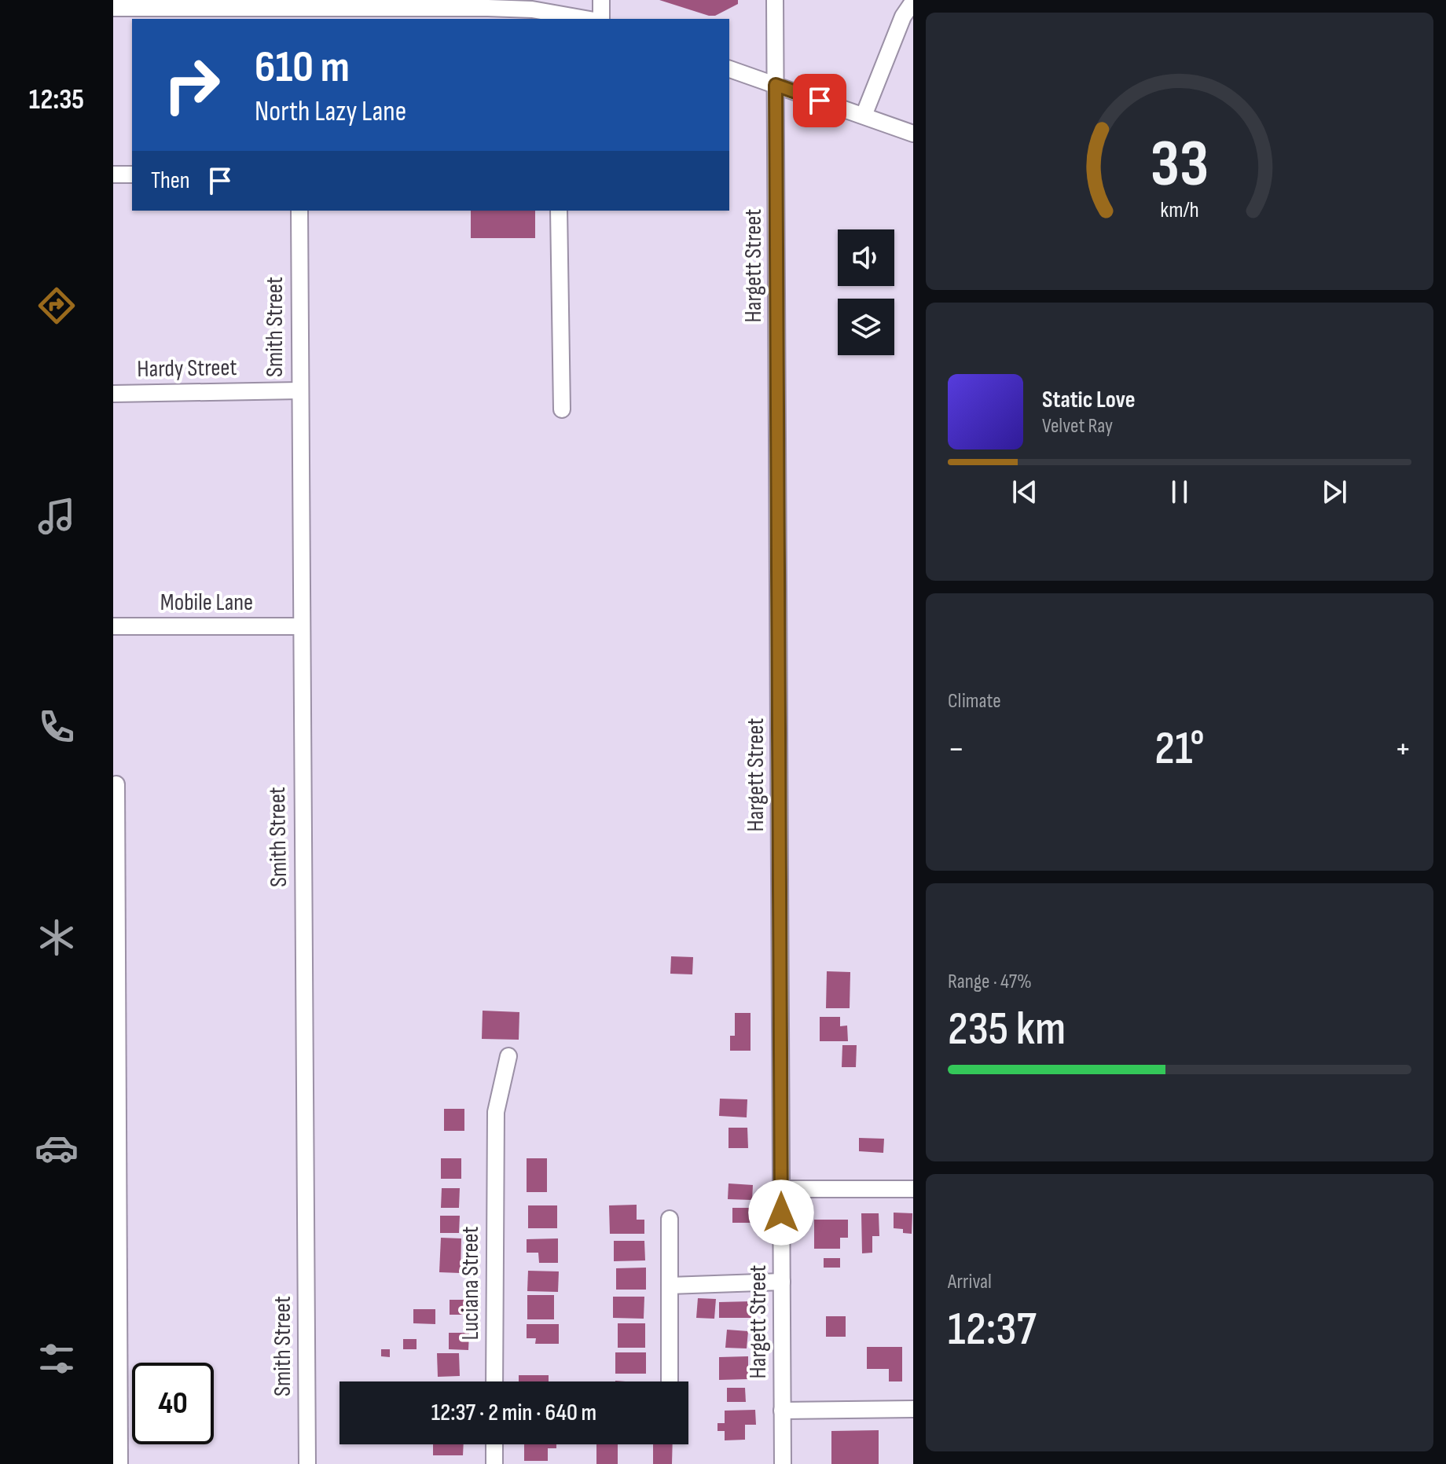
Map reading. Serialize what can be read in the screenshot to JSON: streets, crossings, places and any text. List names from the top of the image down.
{
  "streets": {
    "street": [
      "Hargett Street",
      "Smith Street",
      "Hardy Street",
      "Mobile Lane",
      "Luciana Street"
    ]
  },
  "crossings": [
    ["Smith Street", "Hardy Street"],
    ["Smith Street", "Mobile Lane"]
  ],
  "page": {
    "tabs": "12:35",
    "turn": ["610 m", "North Lazy Lane"],
    "then": "Then",
    "song": ["Static Love", "Velvet Ray"],
    "tile": [
      "Climate",
      ["Range · 47%", "235 km"],
      ["Arrival", "12:37"]
    ],
    "heat": ["−", "21°", "+"],
    "limit": "40",
    "trip": "12:37 · 2 min · 640 m",
    "gauge": ["33", "km/h"]
  }
}
